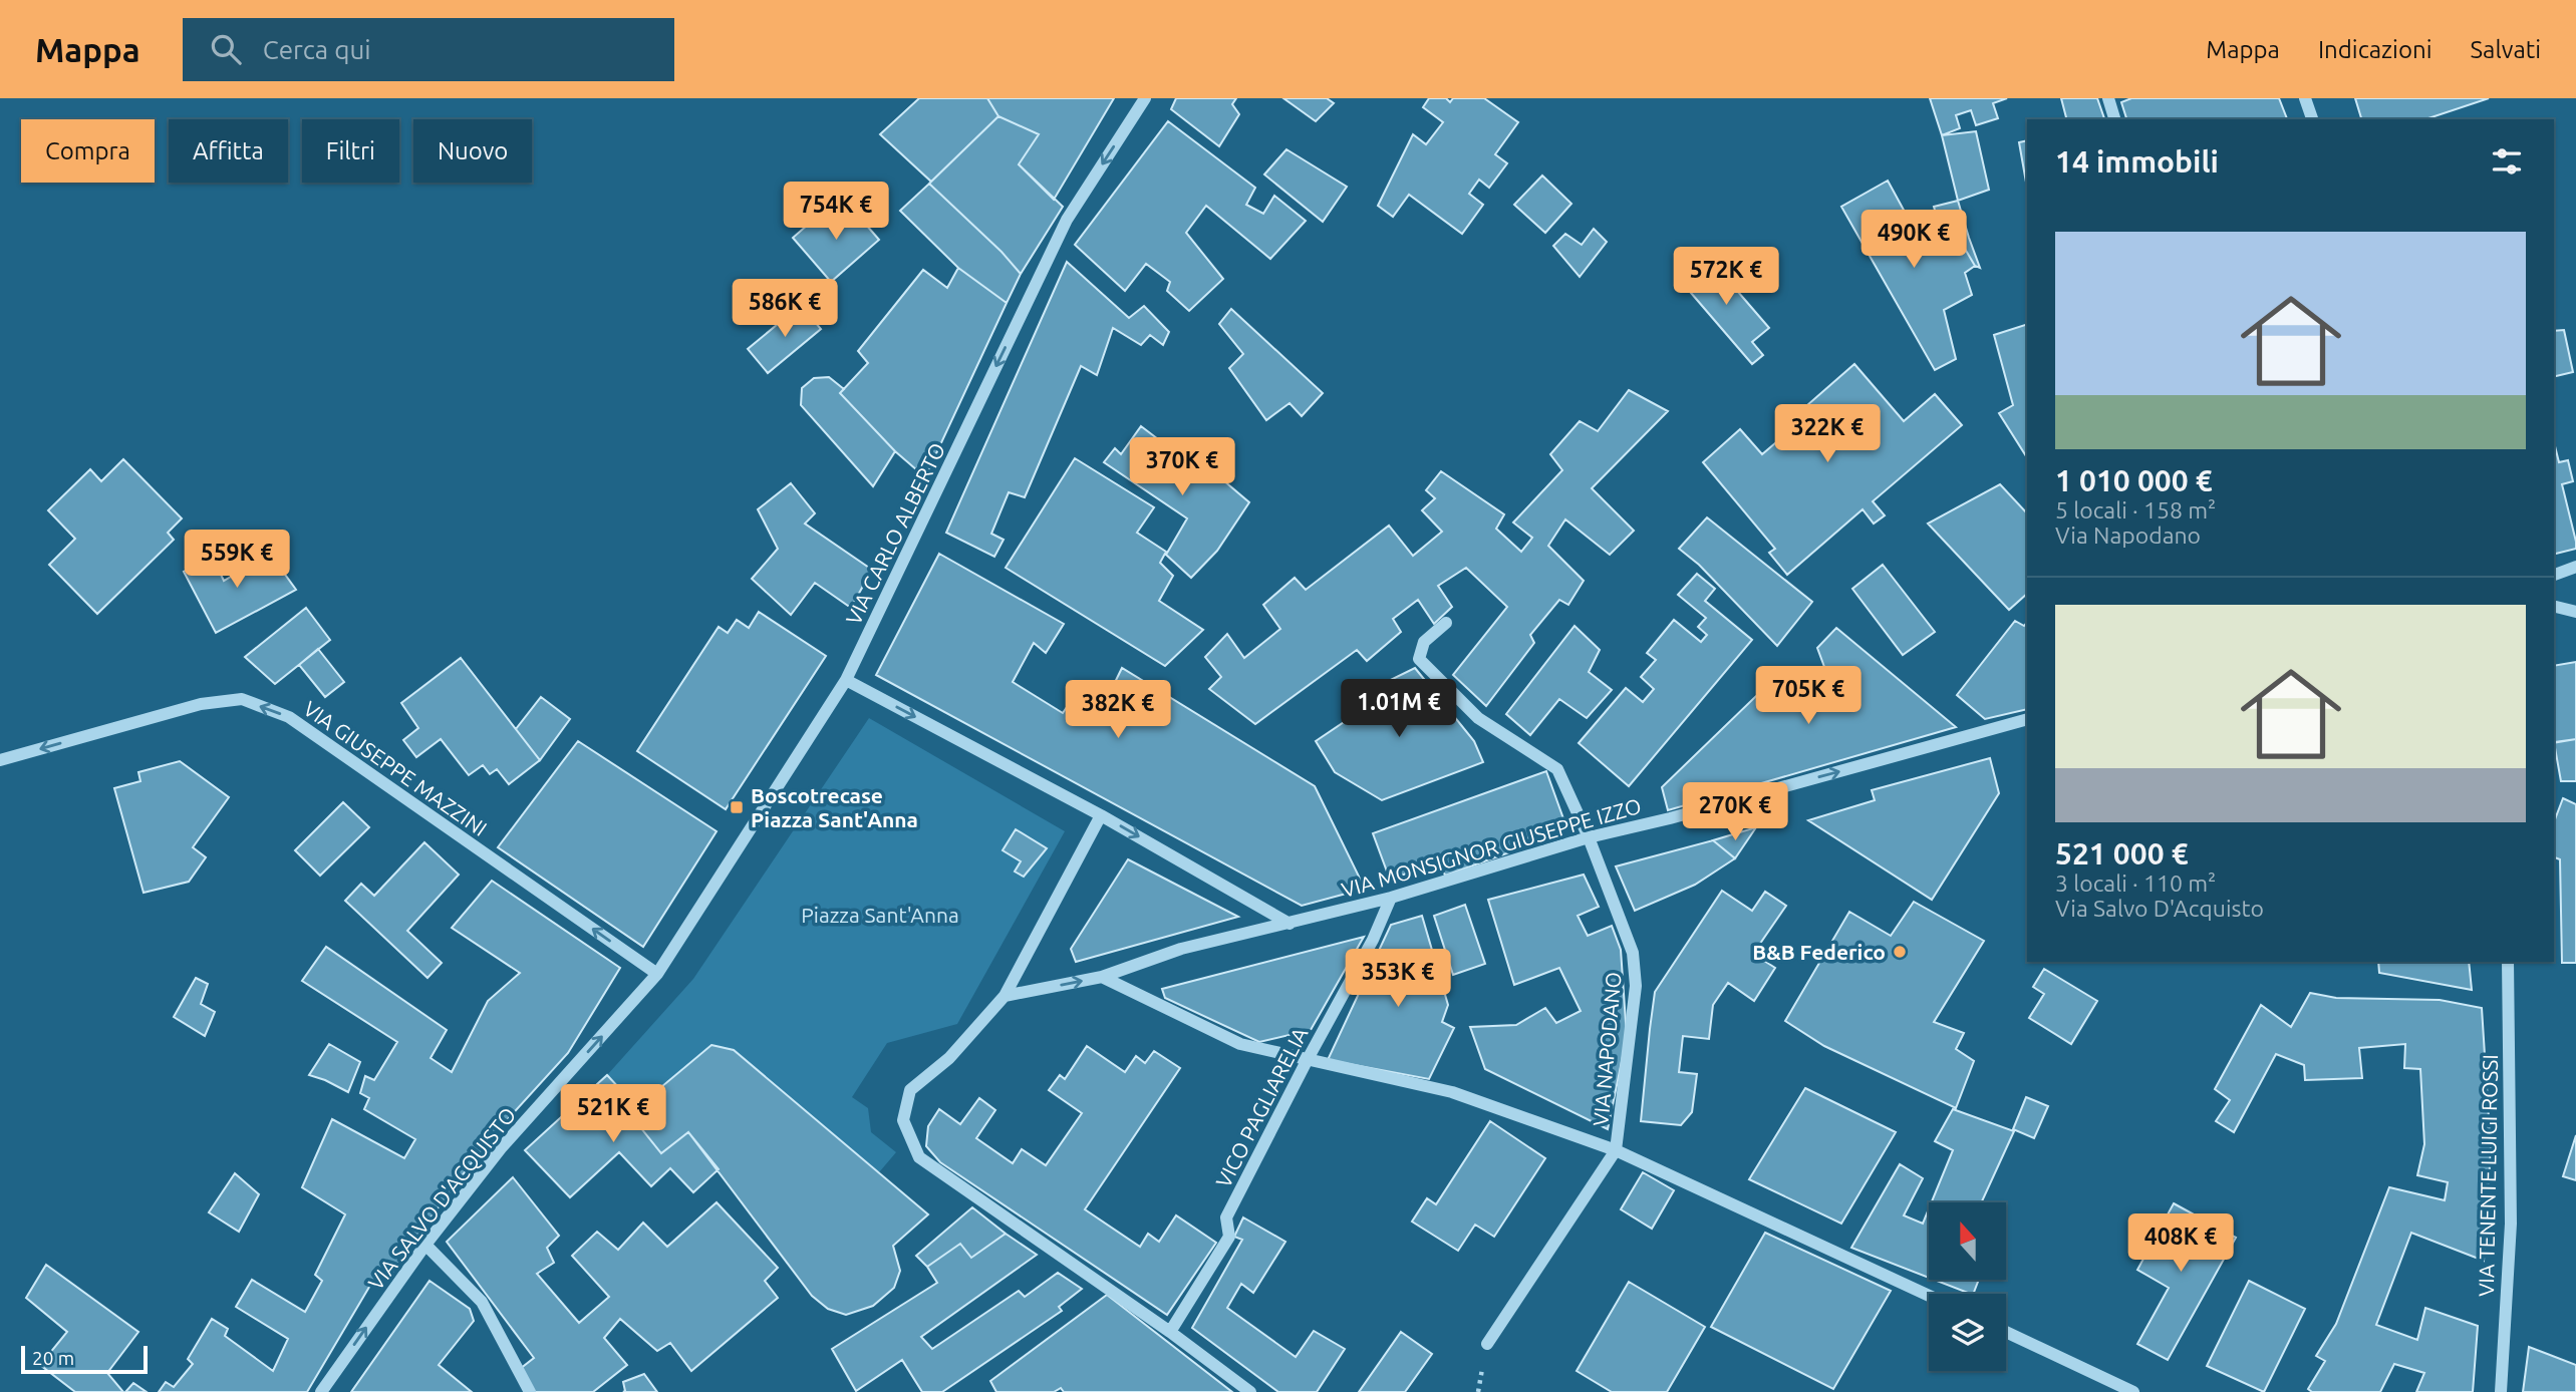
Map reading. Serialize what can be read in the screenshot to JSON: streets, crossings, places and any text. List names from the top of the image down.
{
  "streets": {
    "street": [
      "VIA CARLO ALBERTO",
      "VIA GIUSEPPE MAZZINI",
      "VIA MONSIGNOR GIUSEPPE IZZO",
      "VIA NAPODANO",
      "VICO PAGLIARELIA",
      "VIA TENENTE LUIGI ROSSI",
      "VIA SALVO D'ACQUISTO"
    ]
  },
  "crossings": [
    ["VIA CARLO ALBERTO", "VIA GIUSEPPE MAZZINI"],
    ["VIA CARLO ALBERTO", "VIA SALVO D'ACQUISTO"],
    ["VIA GIUSEPPE MAZZINI", "VIA SALVO D'ACQUISTO"],
    ["VIA MONSIGNOR GIUSEPPE IZZO", "VIA NAPODANO"],
    ["VIA MONSIGNOR GIUSEPPE IZZO", "VICO PAGLIARELIA"],
    ["VIA NAPODANO", "VICO PAGLIARELIA"]
  ],
  "one_way": [
    "VIA CARLO ALBERTO",
    "VIA GIUSEPPE MAZZINI",
    "VIA MONSIGNOR GIUSEPPE IZZO",
    "VIA SALVO D'ACQUISTO"
  ],
  "parks": ["Piazza Sant'Anna"],
  "places": {
    "transit": ["Boscotrecase Piazza Sant'Anna"],
    "other": ["B&B Federico"]
  },
  "scale_bar": "20 m",
  "north": "top",
  "page": {
    "header": "Mappa",
    "search": "Cerca qui",
    "nav": ["Mappa", "Indicazioni", "Salvati"],
    "chip": [
      "Compra",
      "Affitta",
      "Filtri",
      "Nuovo"
    ],
    "heading": "14 immobili",
    "price": [
      "754K €",
      "490K €",
      "572K €",
      "586K €",
      "322K €",
      "370K €",
      "559K €",
      "705K €",
      "1.01M €",
      "382K €",
      "270K €",
      "353K €",
      "521K €",
      "408K €"
    ],
    "list": [
      {
        "name": "1 010 000 €",
        "note": "5 locali · 158 m² · Via Napodano"
      },
      {
        "name": "521 000 €",
        "note": "3 locali · 110 m² · Via Salvo D'Acquisto"
      }
    ],
    "scale": "20 m"
  }
}
